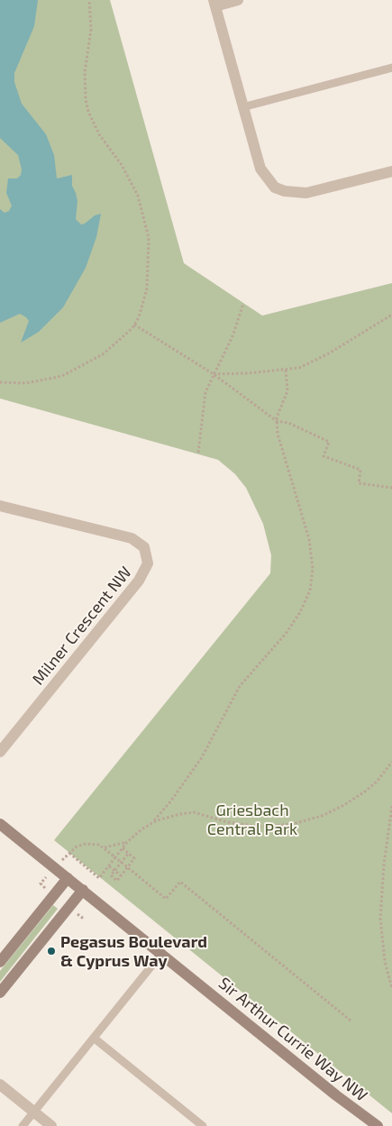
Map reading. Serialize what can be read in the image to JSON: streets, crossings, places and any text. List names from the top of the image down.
{
  "streets": {
    "street": ["Milner Crescent NW", "Sir Arthur Currie Way NW"]
  },
  "parks": ["Griesbach Central Park"],
  "places": ["Pegasus Boulevard & Cyprus Way"]
}
